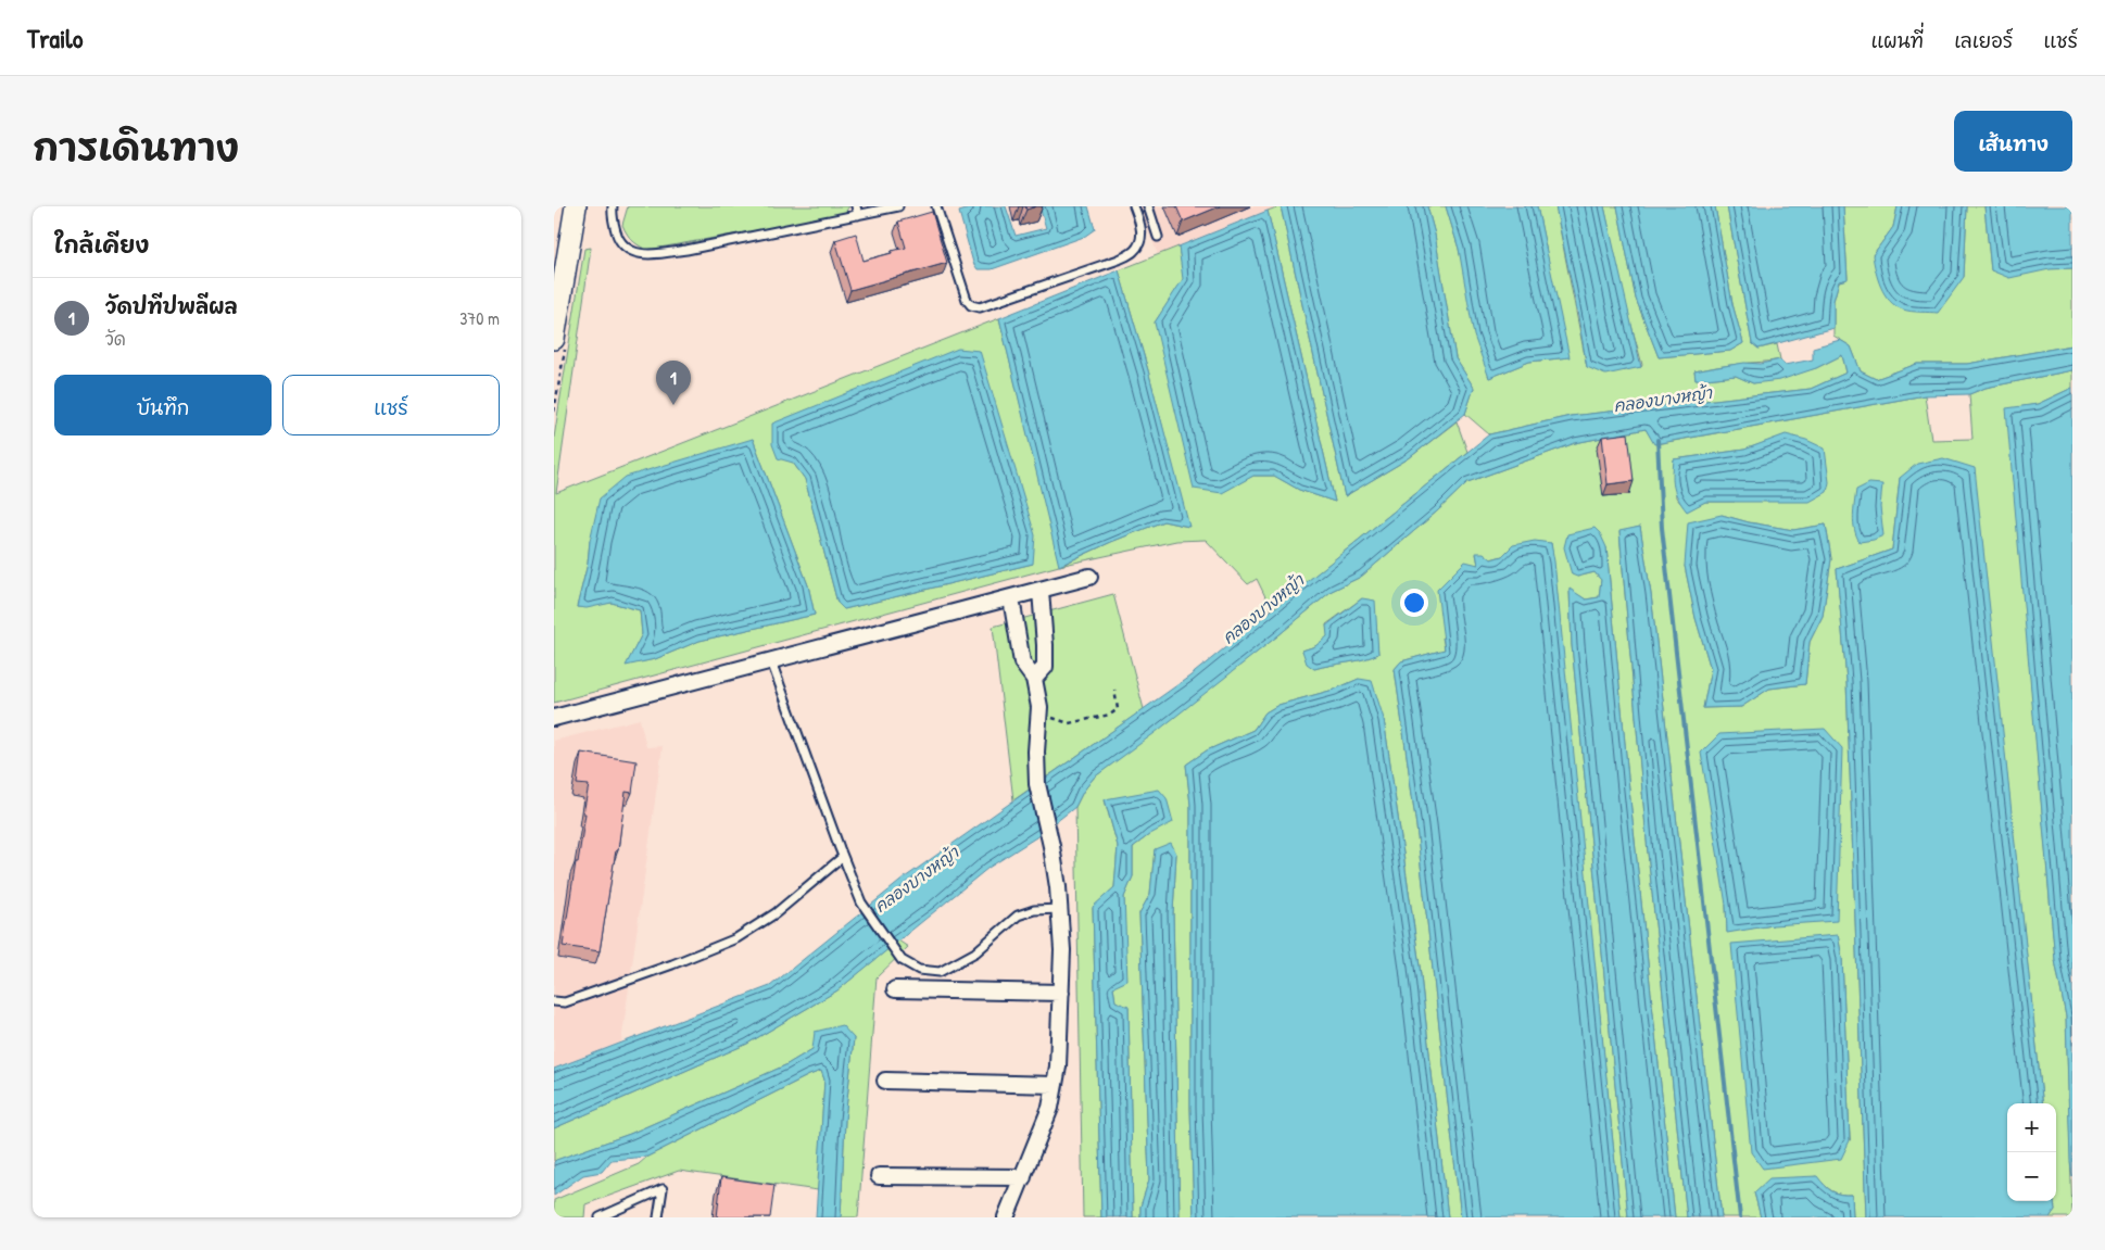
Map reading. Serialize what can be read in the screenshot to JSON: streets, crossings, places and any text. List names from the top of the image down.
{
  "water": ["คลองบางหญ้า"],
  "page": {
    "header": "Trailo",
    "nav": ["แผนที่", "เลเยอร์", "แชร์"],
    "title": "การเดินทาง",
    "buttons": [
      "เส้นทาง",
      ["บันทึก", "แชร์"]
    ],
    "heading": "ใกล้เคียง",
    "list": [
      {
        "mark": "1",
        "name": "วัดปทีปพลีผล",
        "note": "วัด",
        "value": "370 m"
      }
    ],
    "pins": "1",
    "map_buttons": ["+", "−"]
  }
}
